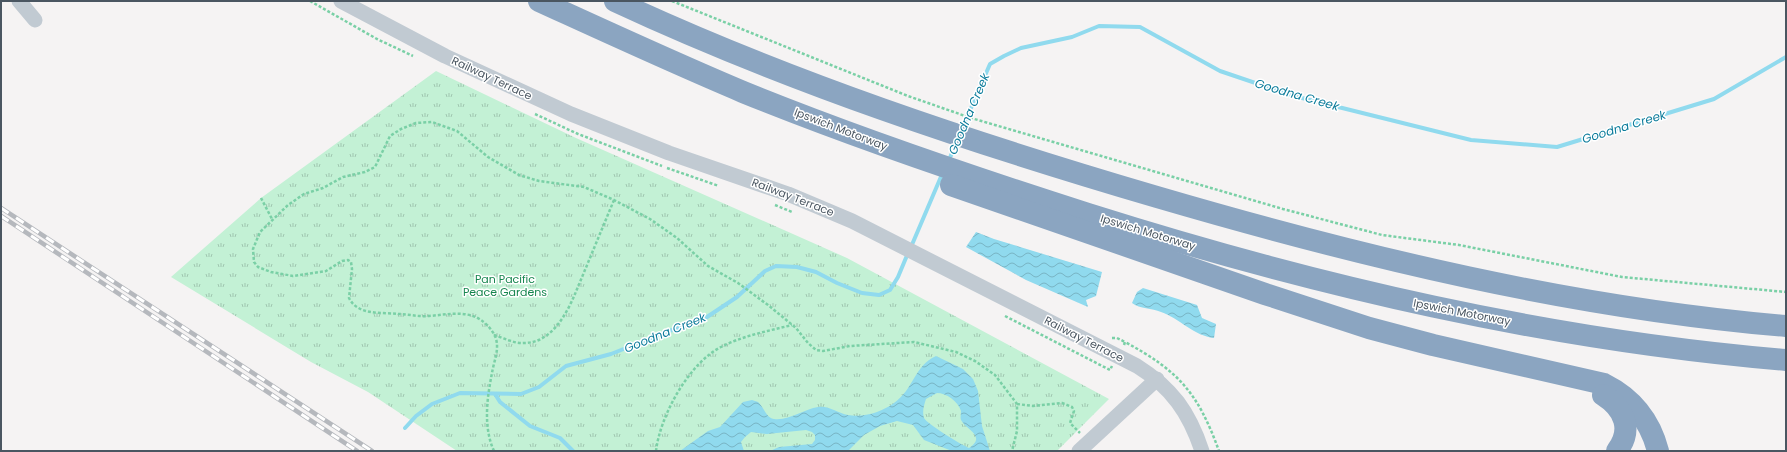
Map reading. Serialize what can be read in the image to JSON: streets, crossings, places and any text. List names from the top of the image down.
{
  "streets": {
    "highway": ["Ipswich Motorway"],
    "street": ["Railway Terrace"]
  },
  "water": ["Goodna Creek"],
  "parks": ["Pan Pacific Peace Gardens"]
}
